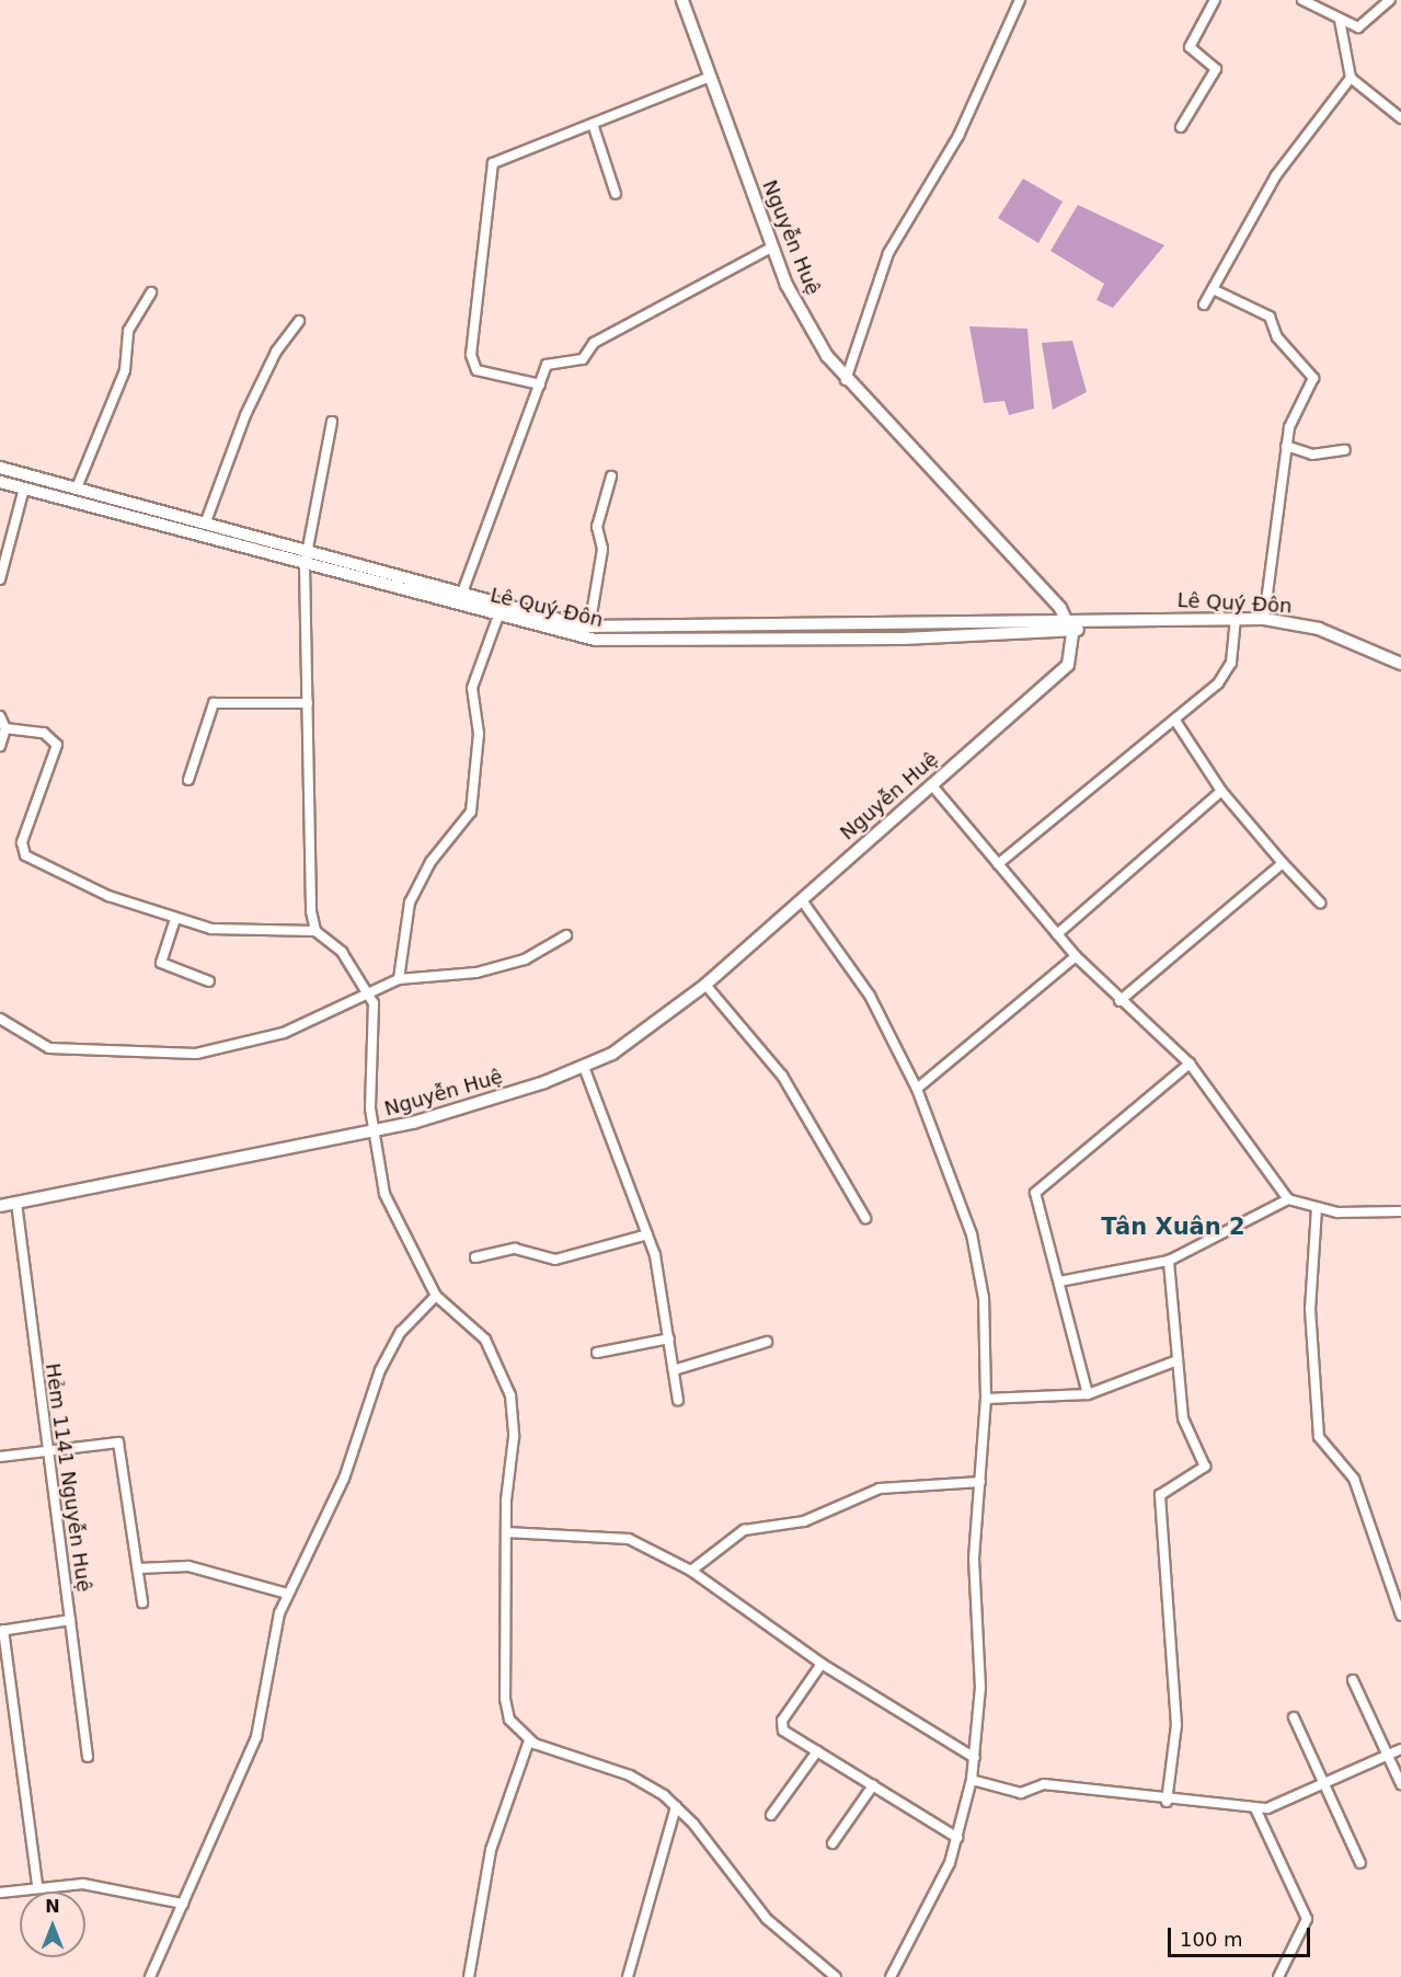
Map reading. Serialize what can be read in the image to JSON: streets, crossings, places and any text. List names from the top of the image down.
{
  "streets": {
    "main road": ["Nguyễn Huệ", "Lê Quý Đôn"],
    "street": ["Hẻm 1141 Nguyễn Huệ"]
  },
  "crossings": [
    ["Nguyễn Huệ", "Lê Quý Đôn"],
    ["Nguyễn Huệ", "Hẻm 1141 Nguyễn Huệ"]
  ],
  "districts": ["Tân Xuân 2"],
  "scale_bar": "100 m",
  "north": "top"
}
